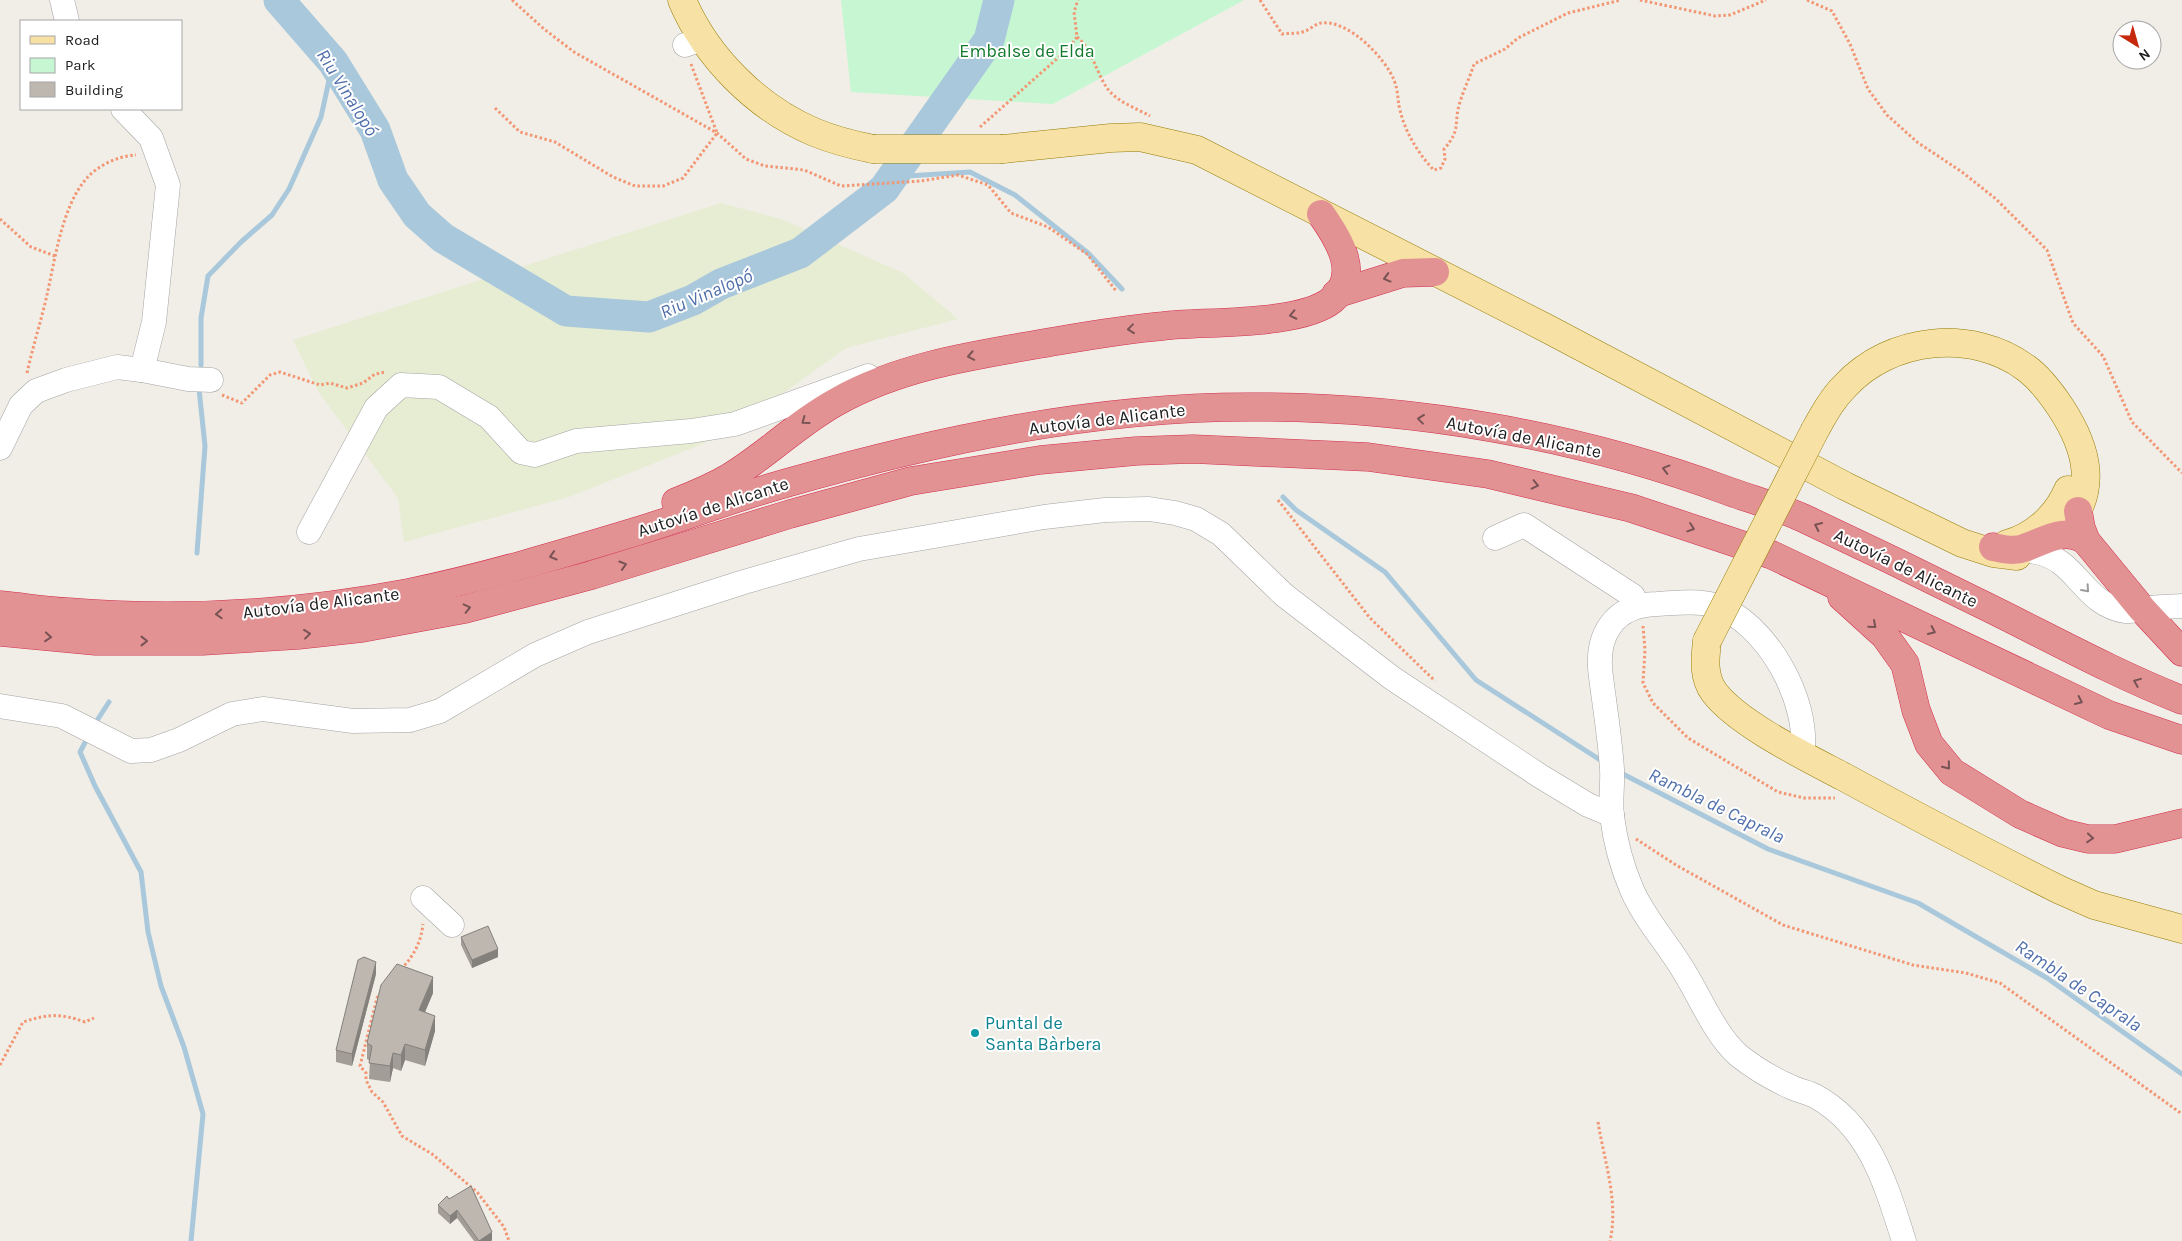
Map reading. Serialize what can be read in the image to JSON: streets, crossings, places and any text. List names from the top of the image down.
{
  "streets": {
    "highway": ["Autovía de Alicante"]
  },
  "water": ["Riu Vinalopó", "Rambla de Caprala"],
  "parks": ["Embalse de Elda"],
  "places": ["Puntal de Santa Bàrbera"],
  "legend": ["Road", "Park", "Building"],
  "north": "bottom right"
}
